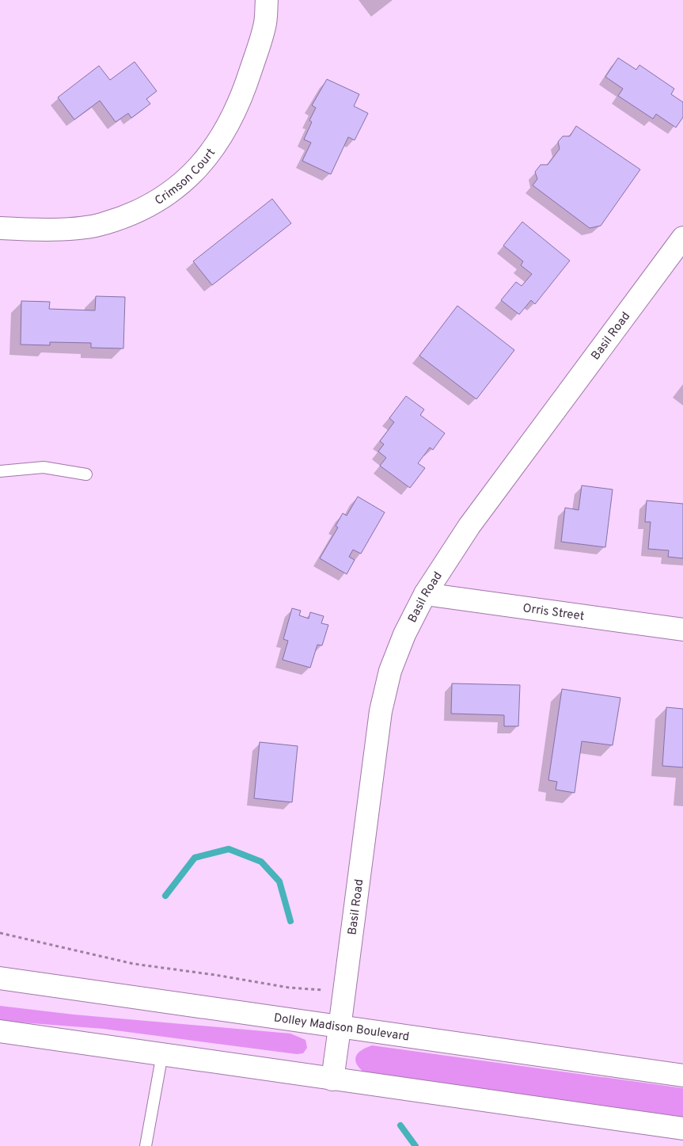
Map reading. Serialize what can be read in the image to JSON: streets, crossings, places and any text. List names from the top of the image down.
{
  "streets": {
    "street": [
      "Crimson Court",
      "Basil Road",
      "Orris Street",
      "Dolley Madison Boulevard"
    ]
  },
  "crossings": [
    ["Basil Road", "Orris Street"],
    ["Basil Road", "Dolley Madison Boulevard"]
  ]
}
